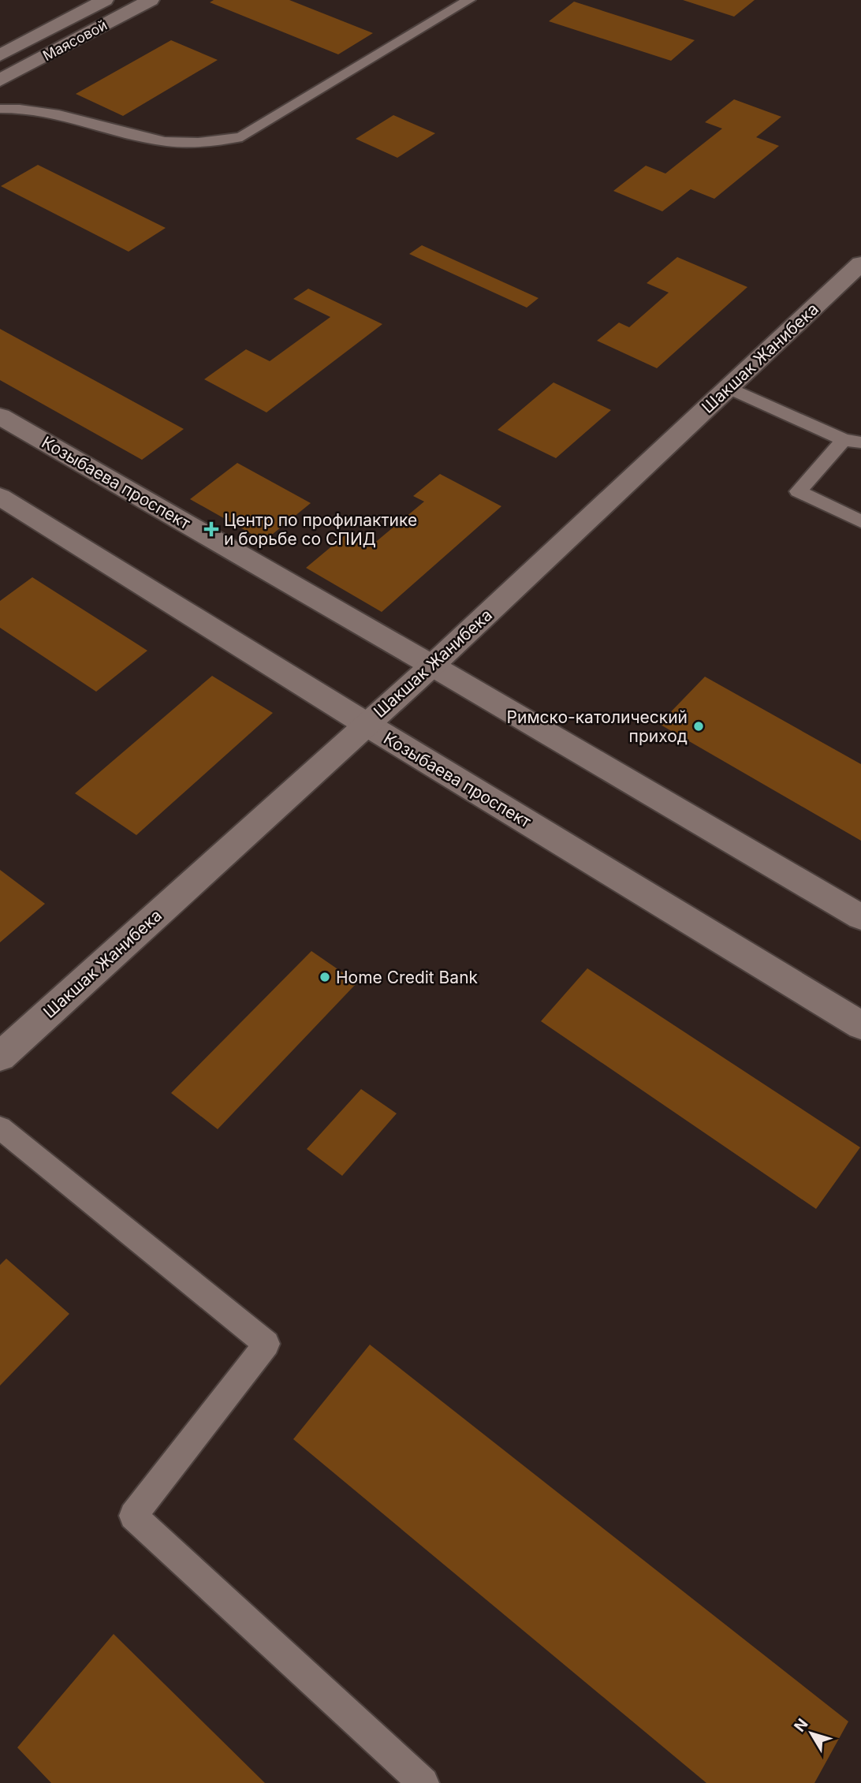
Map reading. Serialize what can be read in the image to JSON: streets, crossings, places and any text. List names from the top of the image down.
{
  "streets": {
    "street": ["Маясовой", "Шакшак Жанибека", "Козыбаева проспект"]
  },
  "crossings": [
    ["Шакшак Жанибека", "Козыбаева проспект"]
  ],
  "places": {
    "health": ["Центр по профилактике и борьбе со СПИД"],
    "other": ["Римско-католический приход", "Home Credit Bank"]
  },
  "north": "top left"
}
